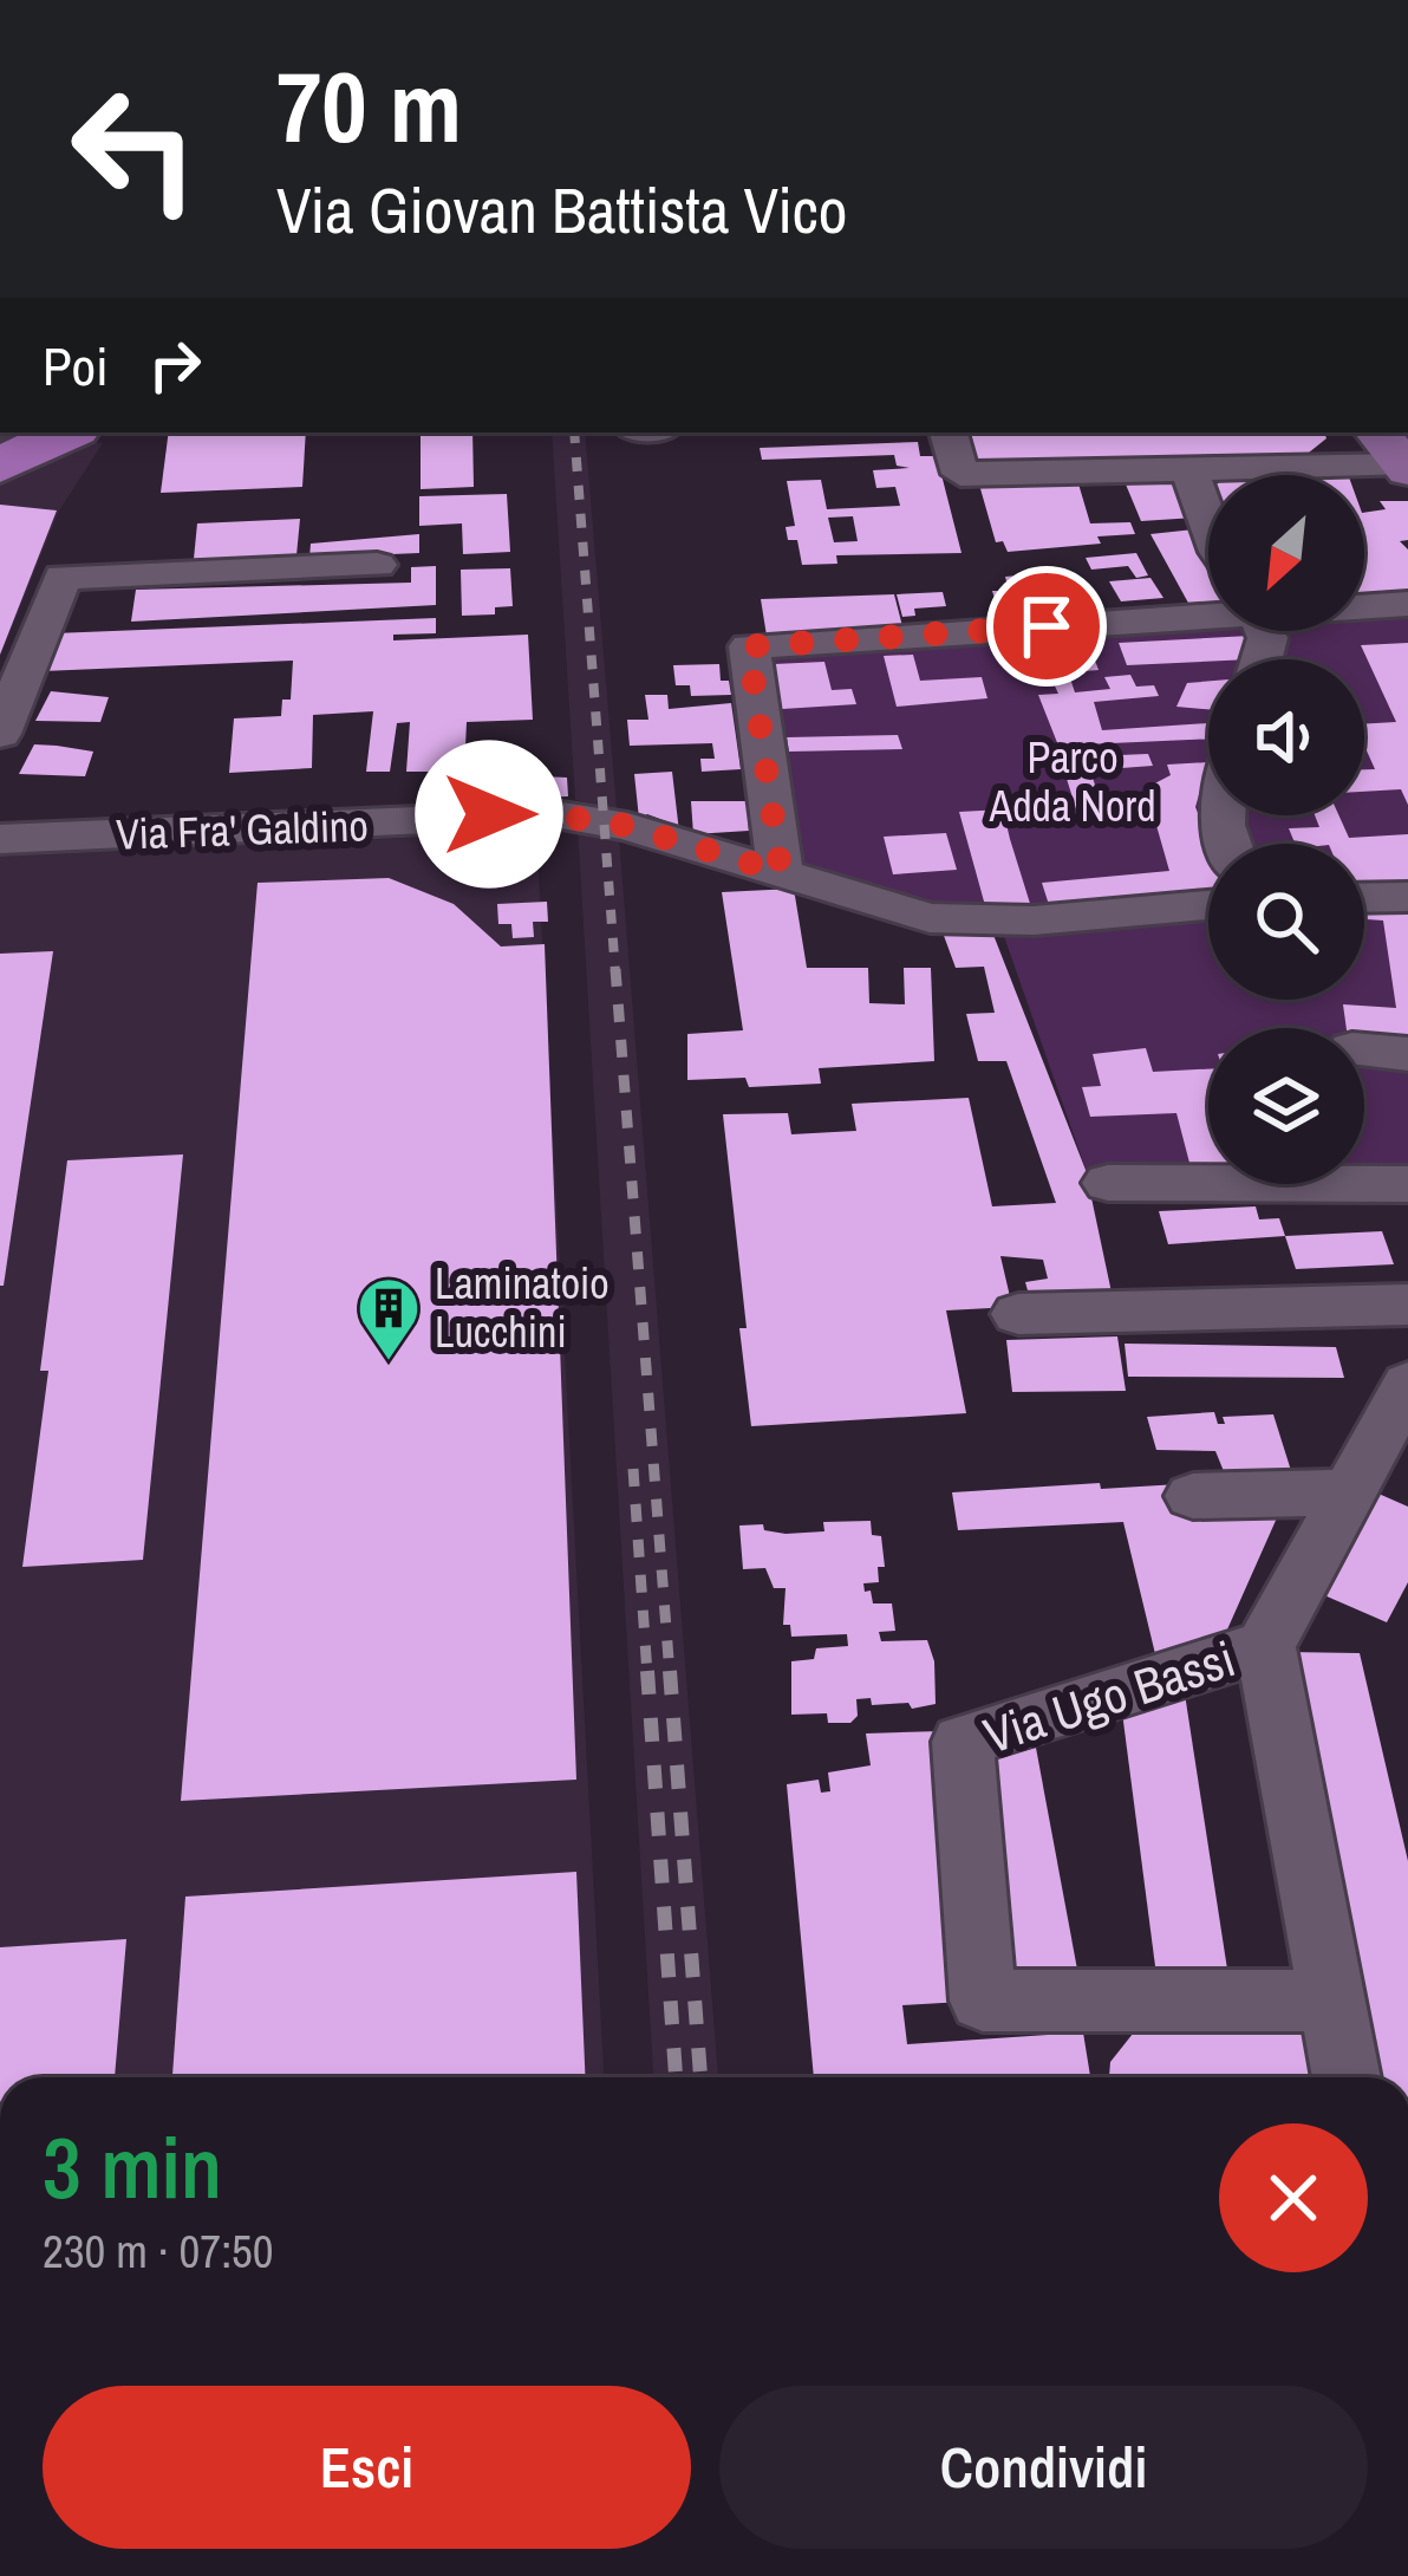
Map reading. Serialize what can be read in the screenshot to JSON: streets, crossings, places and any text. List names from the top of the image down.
{
  "streets": {
    "street": ["Via Fra' Galdino", "Via Ugo Bassi"]
  },
  "parks": ["Parco Adda Nord"],
  "places": {
    "building": ["Laminatoio Lucchini"]
  },
  "north": "bottom left",
  "page": {
    "turn": ["70 m", "Via Giovan Battista Vico"],
    "then": "Poi",
    "heading": ["3 min", "230 m · 07:50"],
    "buttons": ["Esci", "Condividi"]
  }
}
